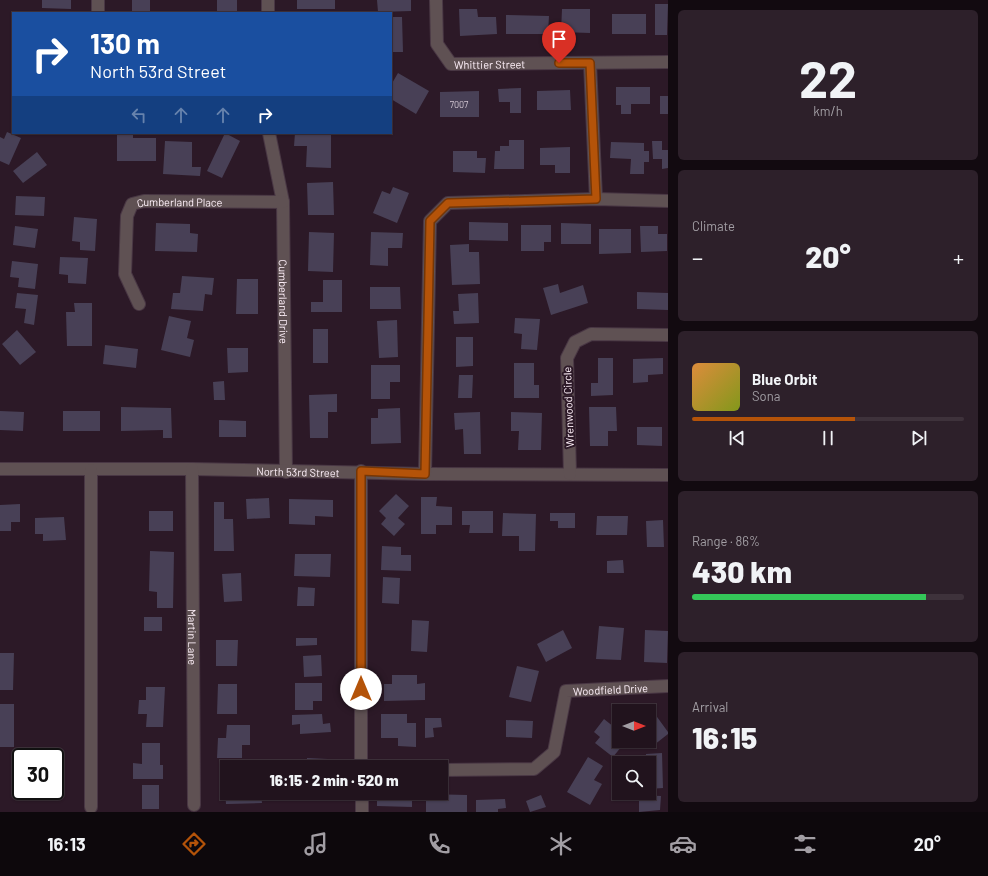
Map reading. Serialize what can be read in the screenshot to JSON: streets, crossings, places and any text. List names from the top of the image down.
{
  "streets": {
    "street": [
      "Whittier Street",
      "Cumberland Place",
      "Cumberland Drive",
      "Wrenwood Circle",
      "North 53rd Street",
      "Martin Lane",
      "Woodfield Drive"
    ]
  },
  "crossings": [
    ["Cumberland Place", "Cumberland Drive"],
    ["Cumberland Drive", "North 53rd Street"],
    ["Wrenwood Circle", "North 53rd Street"],
    ["North 53rd Street", "Martin Lane"]
  ],
  "house_numbers": ["7007"],
  "north": "right",
  "page": {
    "tile": [
      ["22", "km/h"],
      "Climate",
      ["Range · 86%", "430 km"],
      ["Arrival", "16:15"]
    ],
    "turn": ["130 m", "North 53rd Street"],
    "heat": ["−", "20°", "+"],
    "song": ["Blue Orbit", "Sona"],
    "limit": "30",
    "trip": "16:15 · 2 min · 520 m",
    "tabs": ["16:13", "20°"]
  }
}
